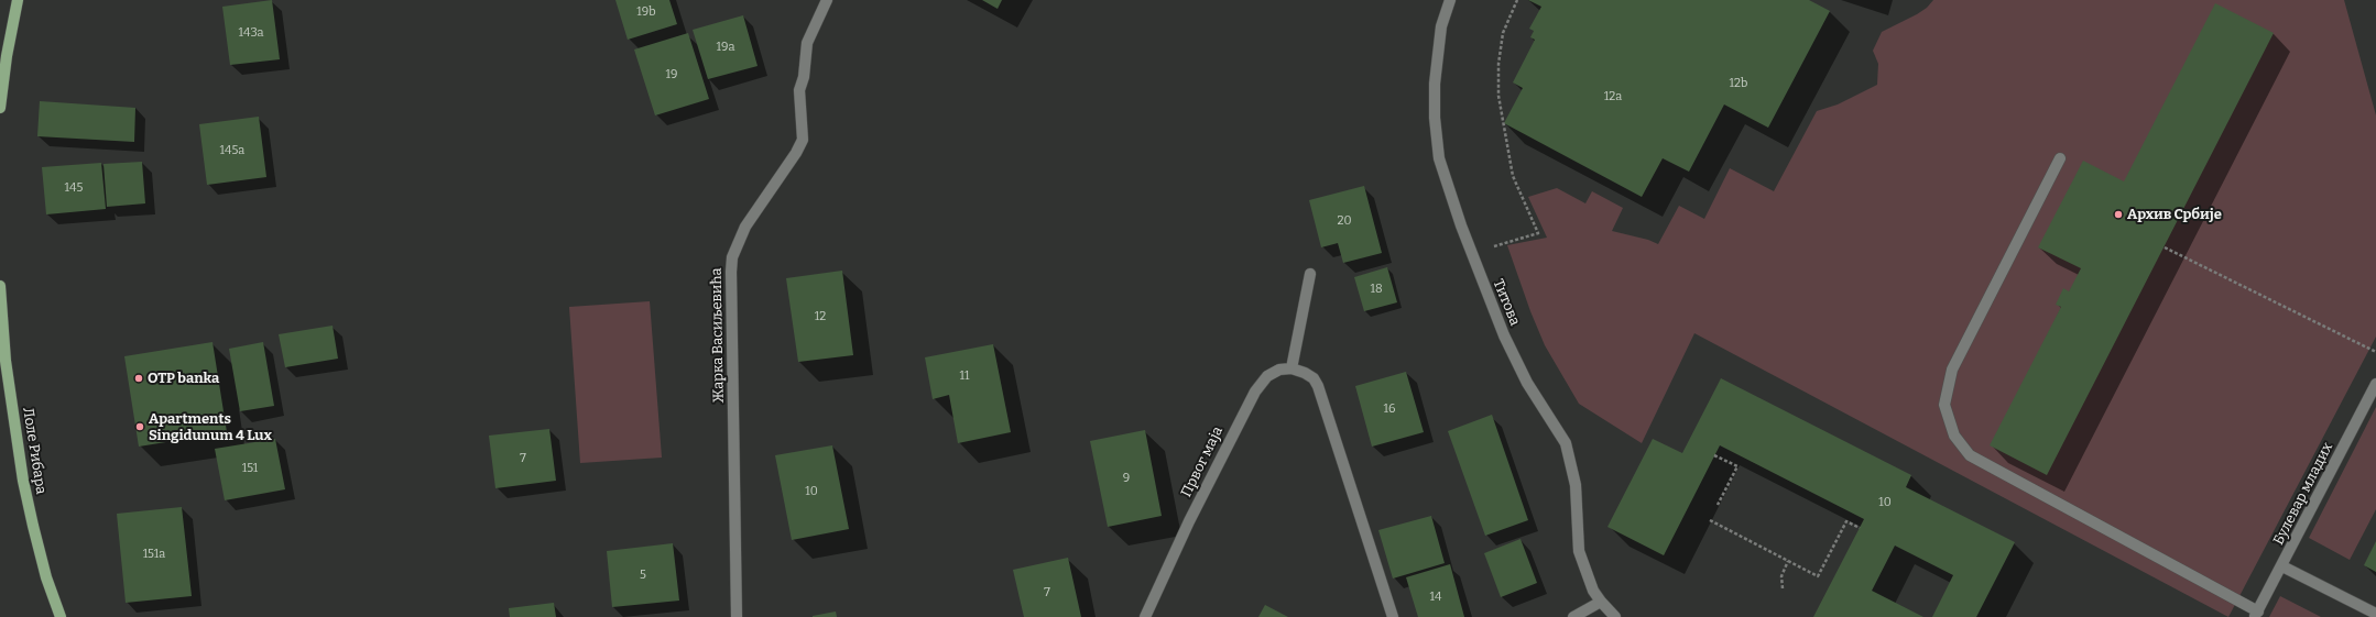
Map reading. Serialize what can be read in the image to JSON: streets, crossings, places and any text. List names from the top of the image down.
{
  "streets": {
    "main road": ["Лоле Рибара"],
    "street": [
      "Титова",
      "Жарка Васиљевића",
      "Првог маја",
      "Булевар младих"
    ]
  },
  "places": ["Архив Србије", "OTP banka", "Apartments Singidunum 4 Lux"],
  "house_numbers": [
    "19b",
    "143a",
    "19a",
    "19",
    "12b",
    "12a",
    "145a",
    "145",
    "20",
    "18",
    "12",
    "11",
    "16",
    "7",
    "151",
    "9",
    "10",
    "10",
    "151a",
    "5",
    "7",
    "14"
  ]
}
